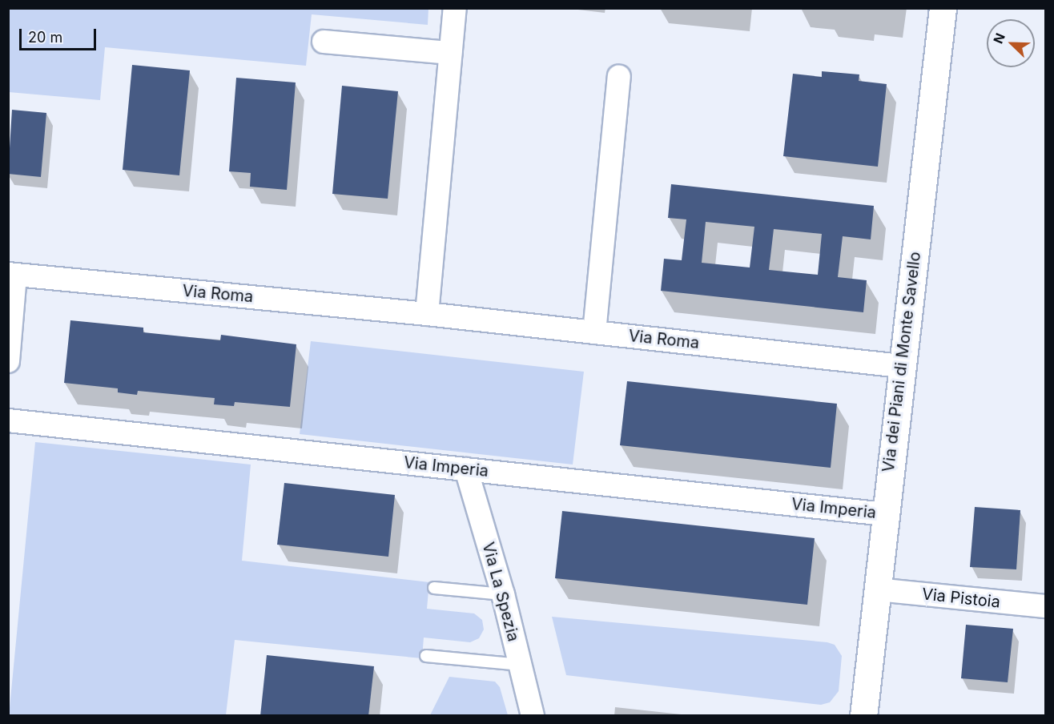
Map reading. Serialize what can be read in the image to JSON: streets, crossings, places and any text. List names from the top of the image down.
{
  "streets": {
    "street": [
      "Via Roma",
      "Via dei Piani di Monte Savello",
      "Via Imperia",
      "Via La Spezia",
      "Via Pistoia"
    ]
  },
  "crossings": [
    ["Via Roma", "Via dei Piani di Monte Savello"],
    ["Via dei Piani di Monte Savello", "Via Imperia"],
    ["Via dei Piani di Monte Savello", "Via Pistoia"],
    ["Via Imperia", "Via La Spezia"]
  ],
  "scale_bar": "20 m",
  "north": "top left"
}
